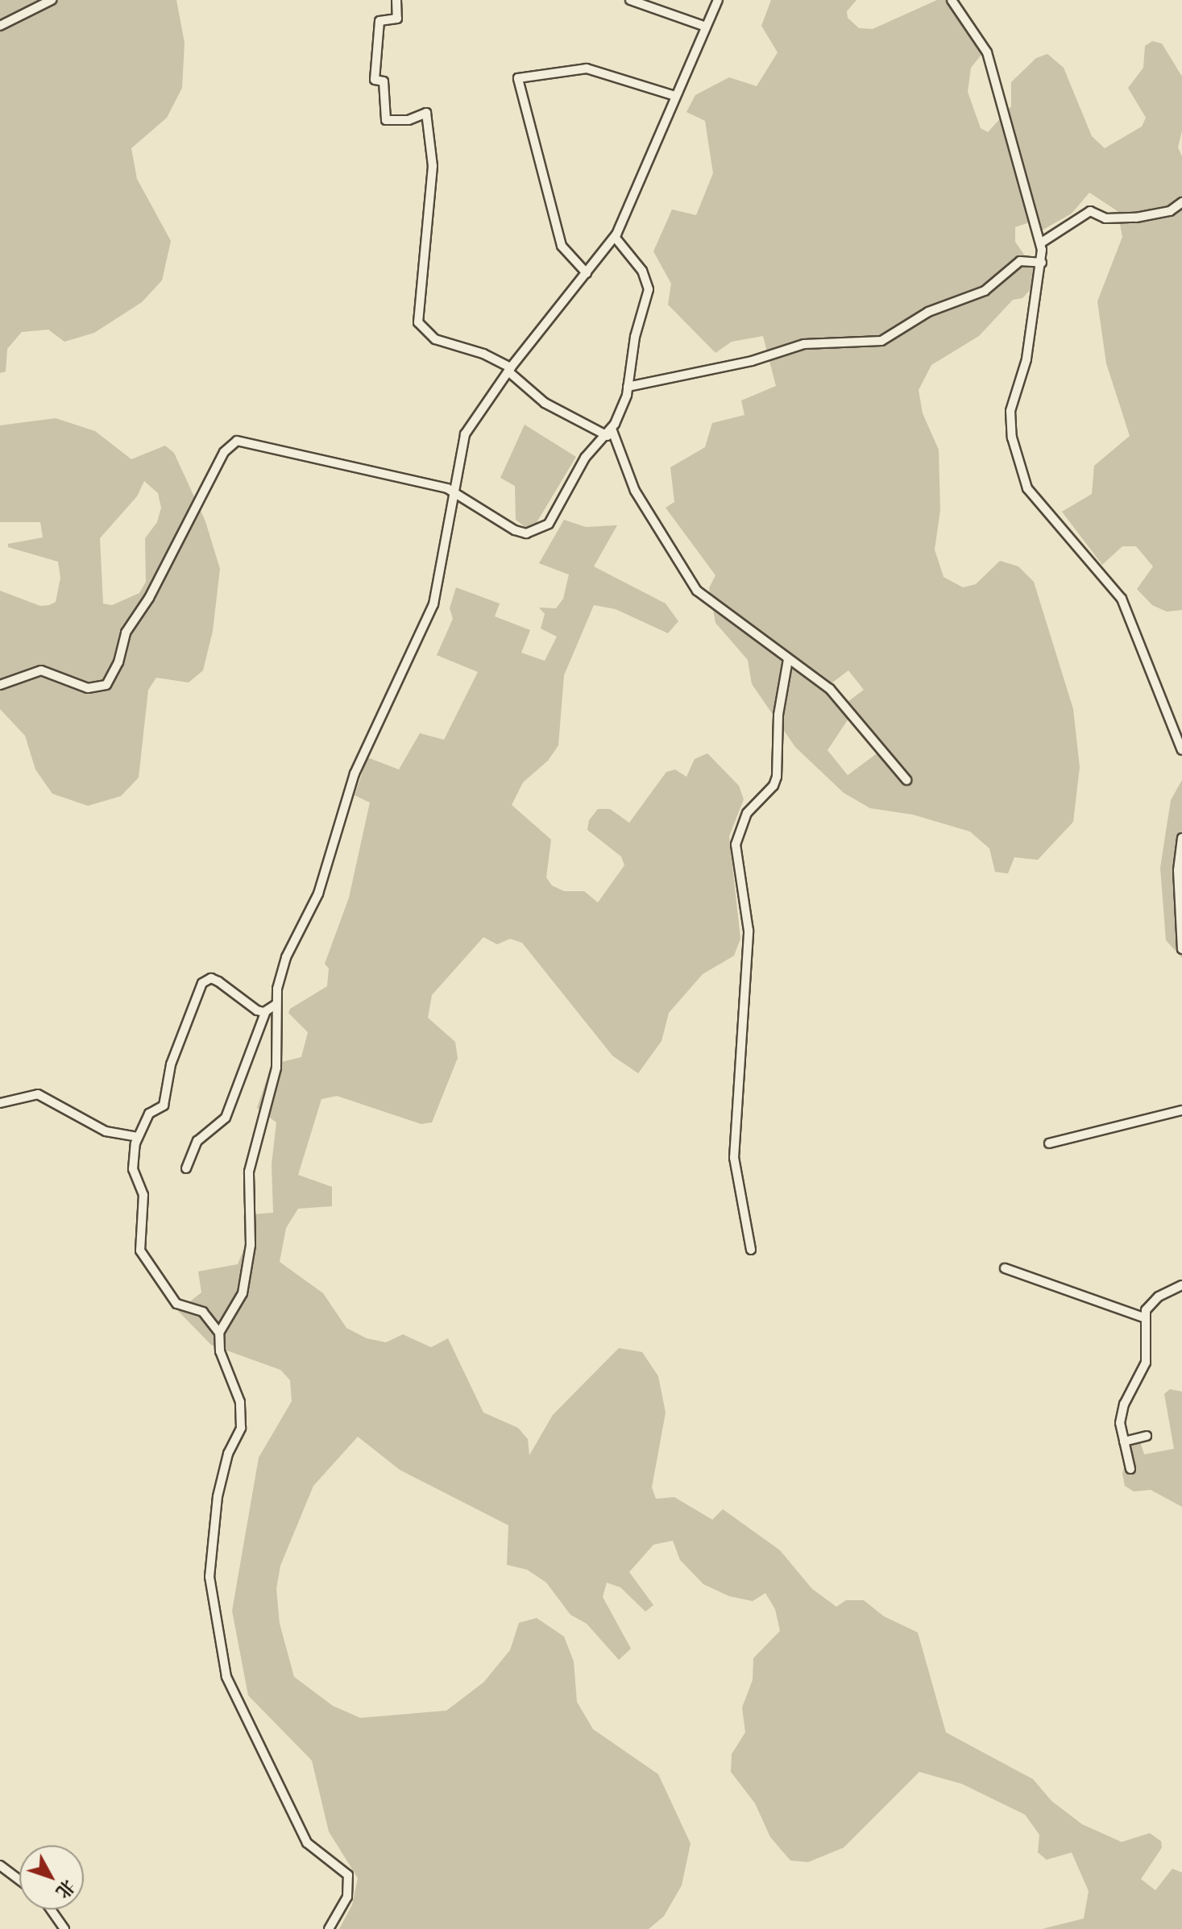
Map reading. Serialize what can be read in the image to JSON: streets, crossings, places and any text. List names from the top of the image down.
{
  "north": "bottom right"
}
